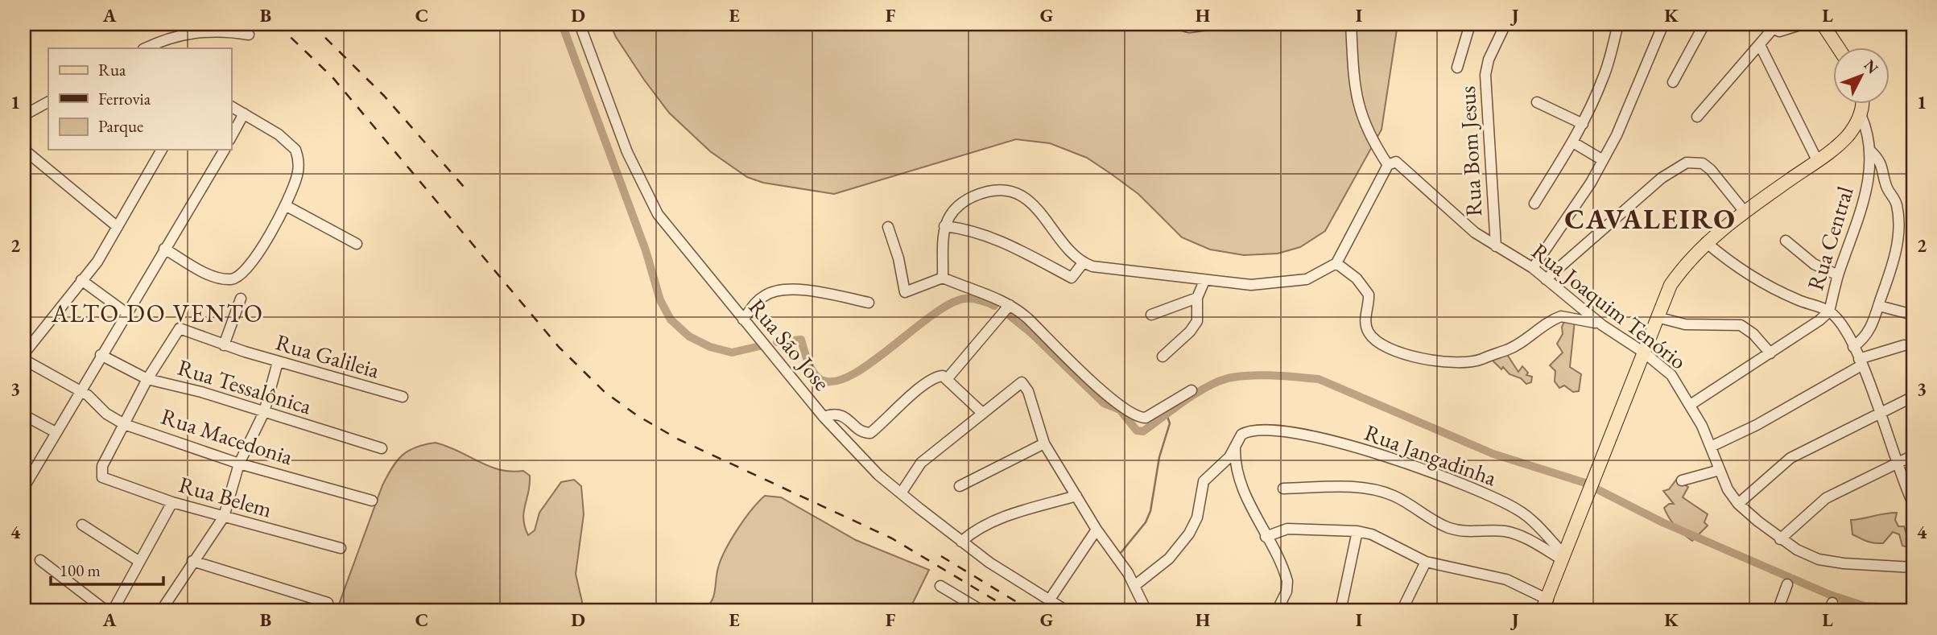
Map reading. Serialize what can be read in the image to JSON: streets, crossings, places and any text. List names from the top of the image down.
{
  "streets": {
    "street": [
      "Rua Bom Jesus",
      "Rua Central",
      "Rua Joaquim Tenório",
      "Rua São Jose",
      "Rua Galileia",
      "Rua Tessalônica",
      "Rua Macedonia",
      "Rua Jangadinha",
      "Rua Belem"
    ]
  },
  "crossings": [
    ["Rua Bom Jesus", "Rua Joaquim Tenório"],
    ["Rua Central", "Rua Joaquim Tenório"],
    ["Rua Galileia", "Rua Tessalônica"],
    ["Rua Macedonia", "Rua Belem"]
  ],
  "districts": ["CAVALEIRO", "ALTO DO VENTO"],
  "legend": ["Rua", "Ferrovia", "Parque"],
  "scale_bar": "100 m",
  "north": "top right",
  "grid": {
    "columns": [
      "A",
      "B",
      "C",
      "D",
      "E",
      "F",
      "G",
      "H",
      "I",
      "J",
      "K",
      "L"
    ],
    "rows": [
      "1",
      "2",
      "3",
      "4"
    ]
  }
}
